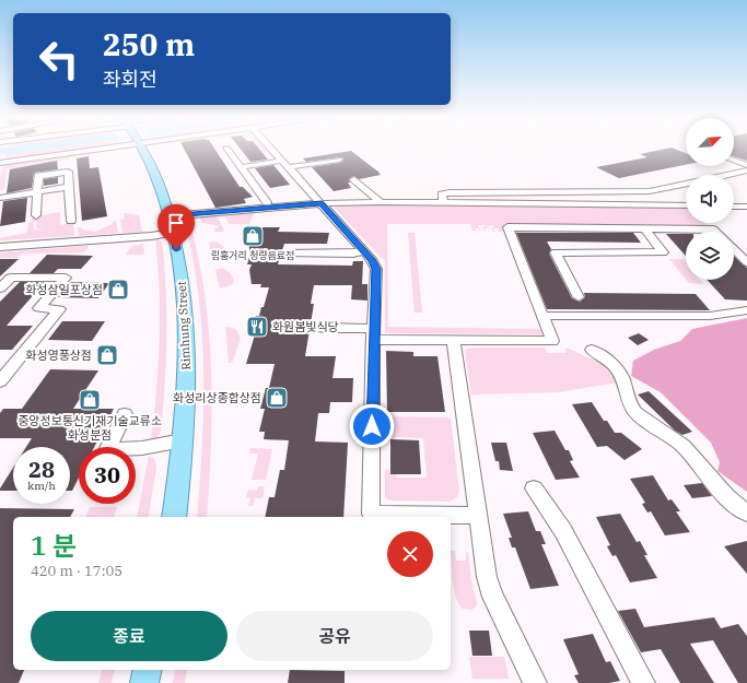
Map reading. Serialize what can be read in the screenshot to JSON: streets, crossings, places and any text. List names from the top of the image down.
{
  "streets": {
    "main road": ["Rimhung Street"]
  },
  "places": {
    "shop": [
      "림흥거리 청량음료점",
      "화성삼일포상점",
      "화성영풍상점",
      "화성리상종합상점",
      "중앙정보통신기재기술교류소 화성분점"
    ],
    "restaurant": ["화원봄빛식당"]
  },
  "north": "top right",
  "page": {
    "turn": ["250 m", "좌회전"],
    "speed": "28 km/h",
    "limit": "30",
    "heading": ["1 분", "420 m · 17:05"],
    "buttons": ["종료", "공유"]
  }
}
